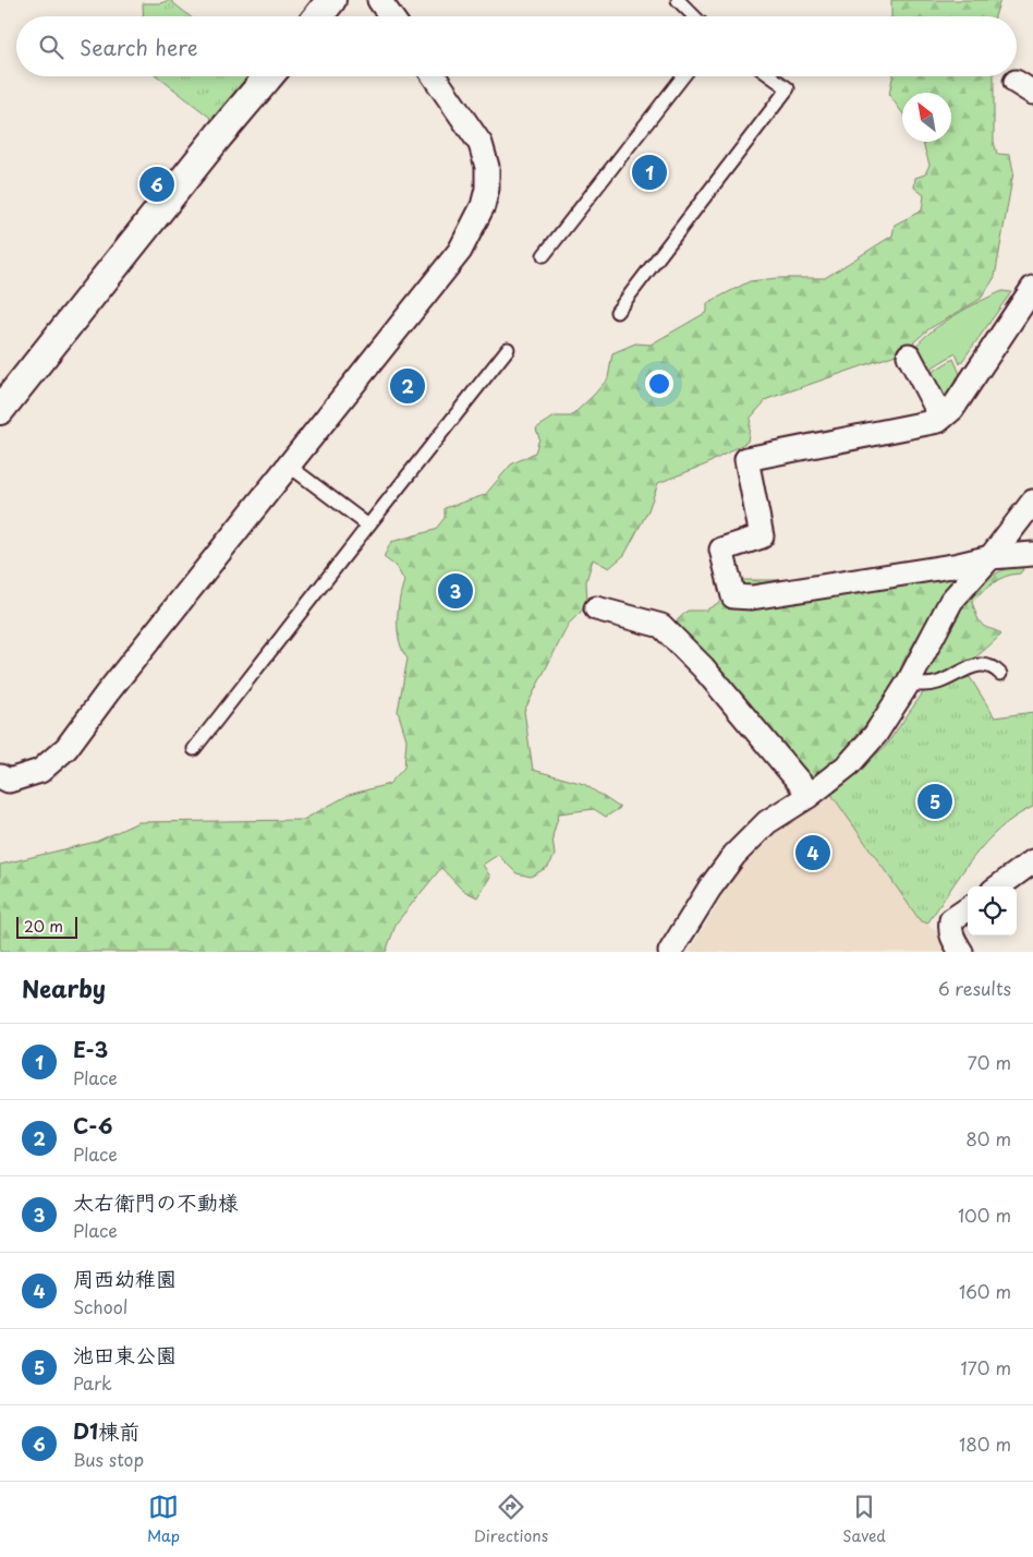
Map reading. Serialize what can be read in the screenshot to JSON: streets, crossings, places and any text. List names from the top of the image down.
{
  "scale_bar": "20 m",
  "north": "top left",
  "page": {
    "search": "Search here",
    "pins": [
      "1",
      "6",
      "2",
      "3",
      "5",
      "4"
    ],
    "scale": "20 m",
    "heading": ["Nearby", "6 results"],
    "list": [
      {
        "mark": "1",
        "name": "E-3",
        "note": "Place",
        "value": "70 m"
      },
      {
        "mark": "2",
        "name": "C-6",
        "note": "Place",
        "value": "80 m"
      },
      {
        "mark": "3",
        "name": "太右衛門の不動様",
        "note": "Place",
        "value": "100 m"
      },
      {
        "mark": "4",
        "name": "周西幼稚園",
        "note": "School",
        "value": "160 m"
      },
      {
        "mark": "5",
        "name": "池田東公園",
        "note": "Park",
        "value": "170 m"
      },
      {
        "mark": "6",
        "name": "D1棟前",
        "note": "Bus stop",
        "value": "180 m"
      }
    ],
    "nav": ["Map", "Directions", "Saved"]
  }
}
